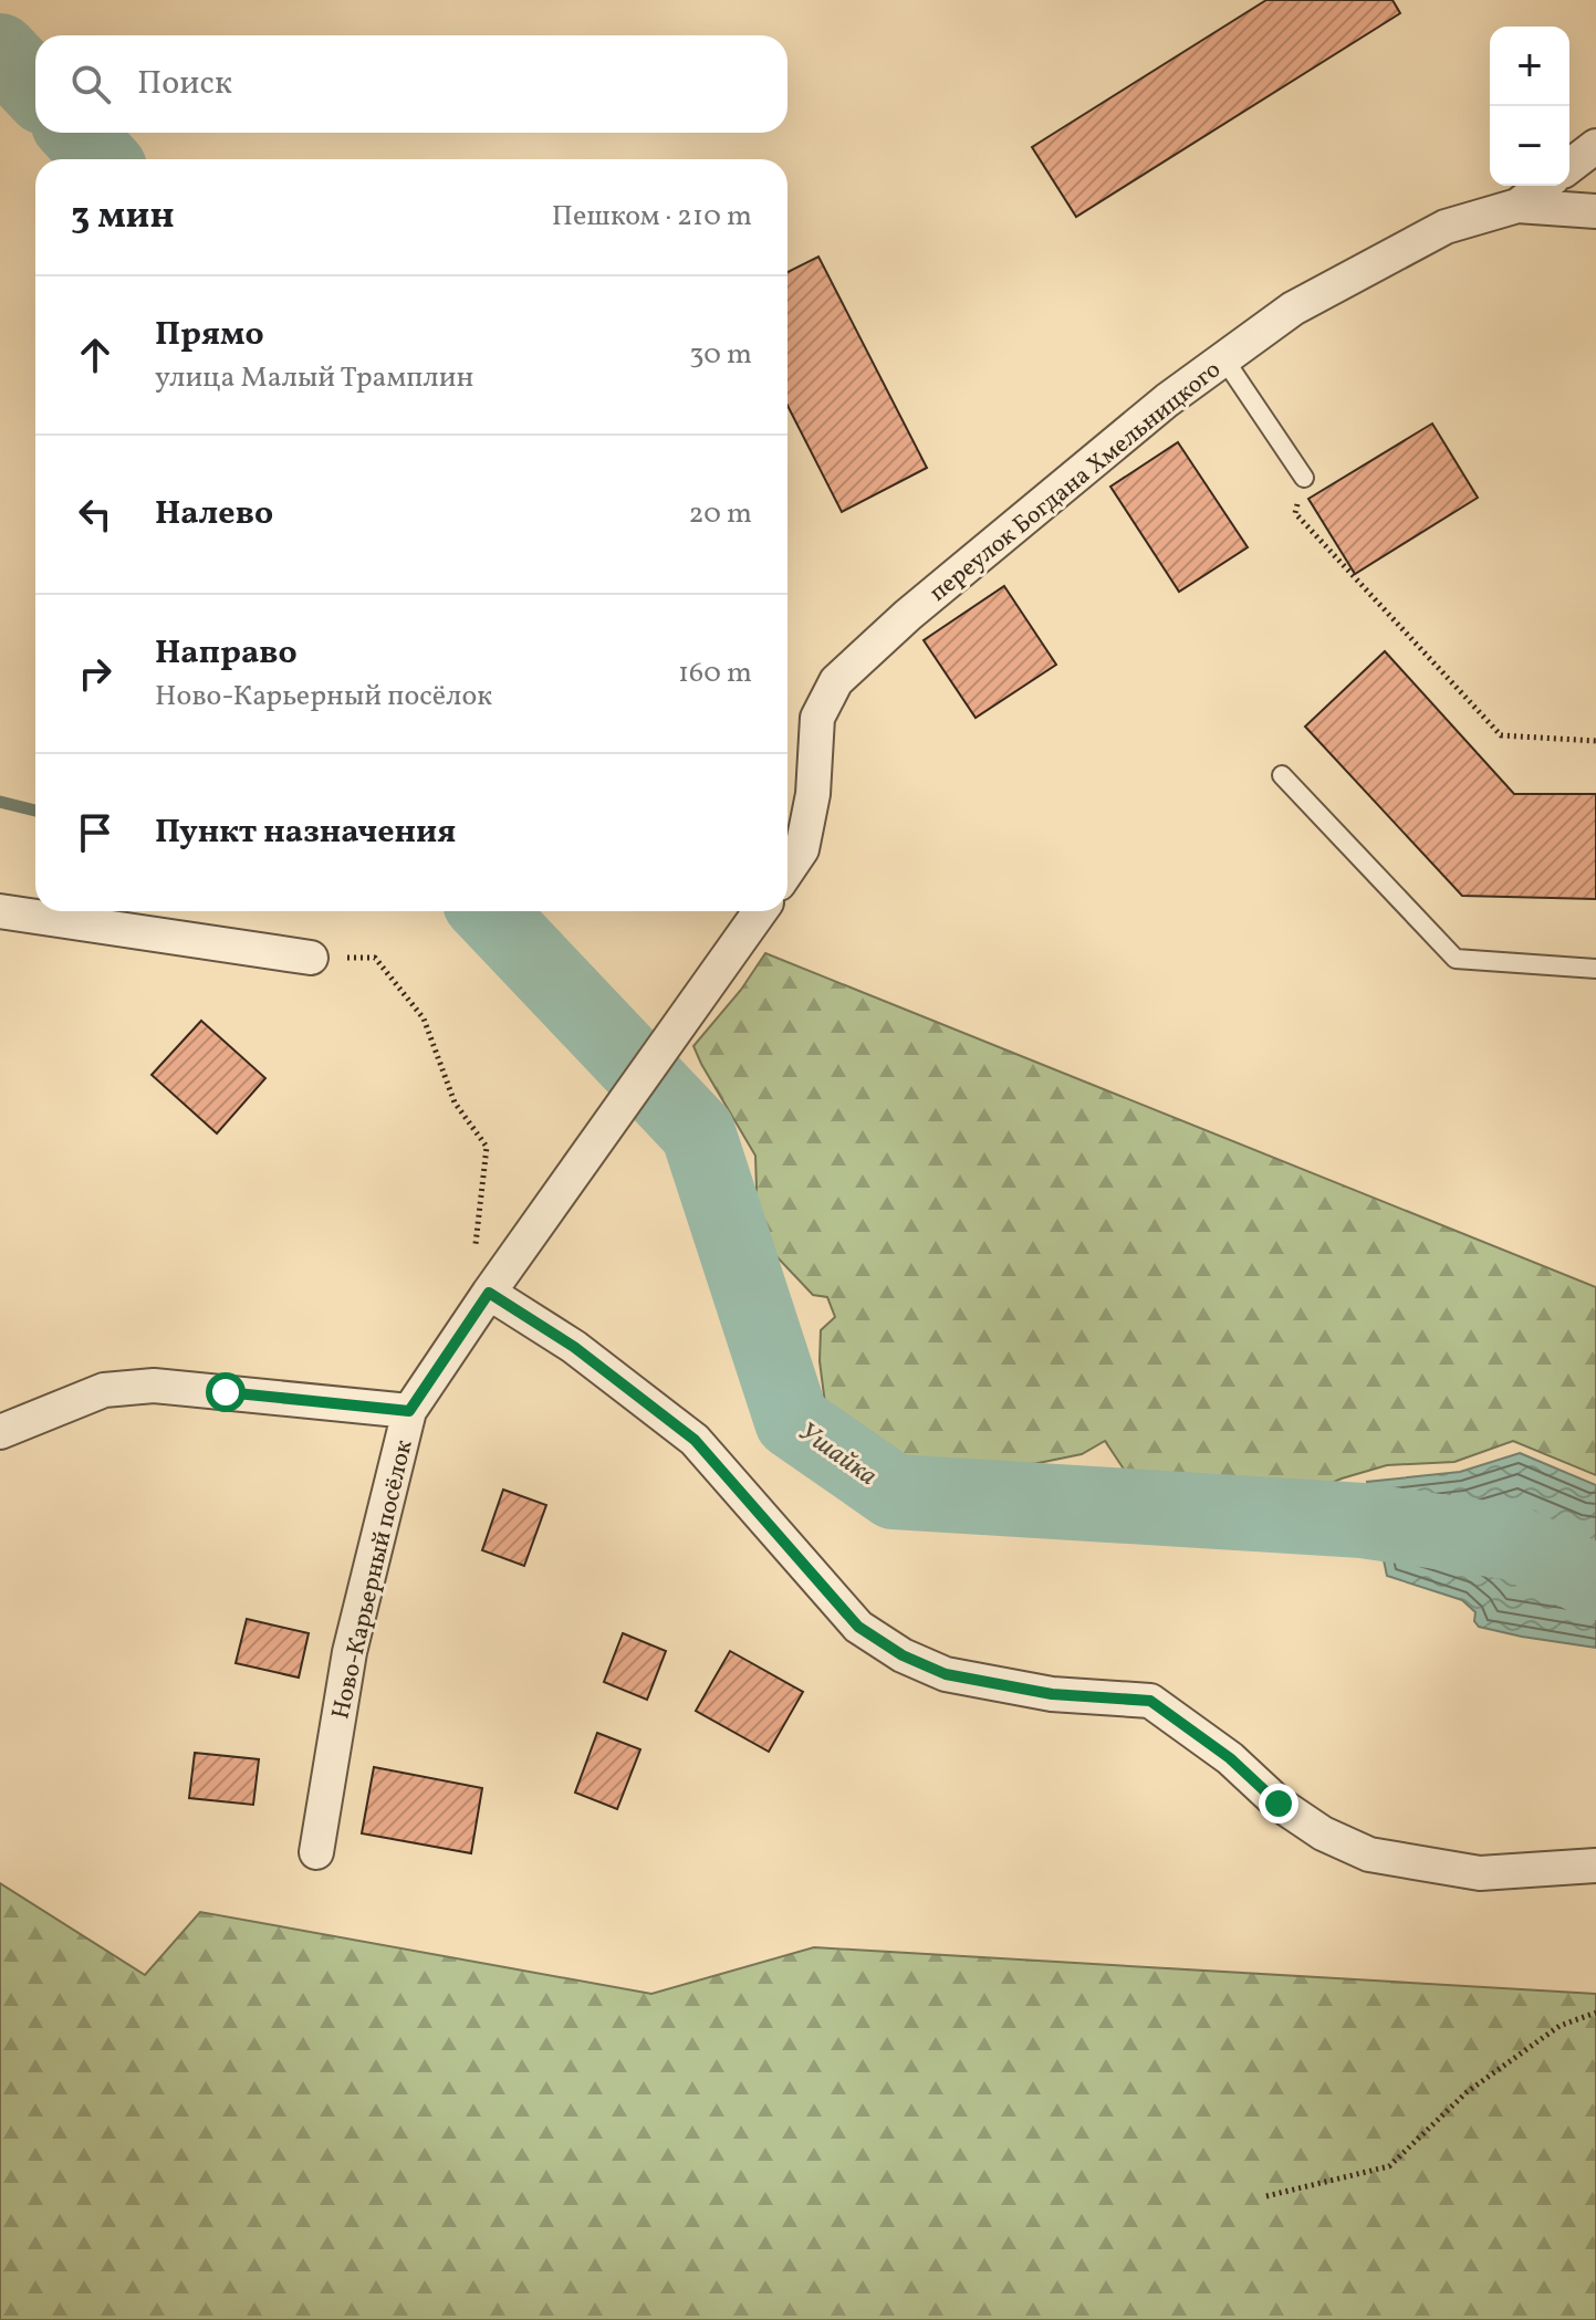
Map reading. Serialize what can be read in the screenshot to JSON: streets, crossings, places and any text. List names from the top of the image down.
{
  "streets": {
    "street": ["переулок Богдана Хмельницкого", "Ново-Карьерный посёлок"]
  },
  "crossings": [
    ["переулок Богдана Хмельницкого", "Ново-Карьерный посёлок"]
  ],
  "water": ["Ушайка"],
  "page": {
    "map_buttons": ["+", "−"],
    "search": "Поиск",
    "heading": ["3 мин", "Пешком · 210 m"],
    "list": [
      ["Прямо", "улица Малый Трамплин", "30 m"],
      ["Налево", "20 m"],
      ["Направо", "Ново-Карьерный посёлок", "160 m"],
      "Пункт назначения"
    ]
  }
}
